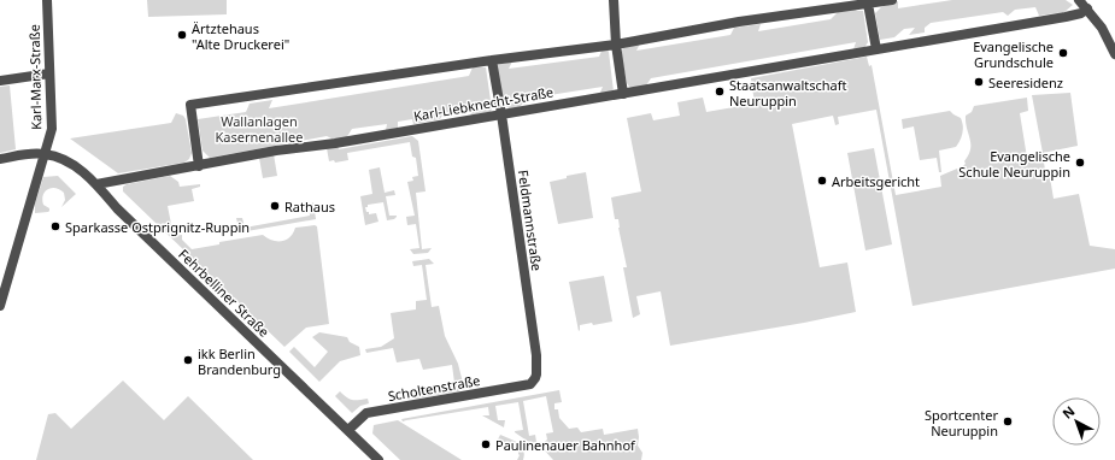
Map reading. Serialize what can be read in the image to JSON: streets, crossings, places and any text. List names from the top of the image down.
{
  "streets": {
    "street": [
      "Karl-Marx-Straße",
      "Karl-Liebknecht-Straße",
      "Feldmannstraße",
      "Fehrbelliner Straße",
      "Scholtenstraße"
    ]
  },
  "crossings": [
    ["Karl-Marx-Straße", "Fehrbelliner Straße"],
    ["Karl-Liebknecht-Straße", "Feldmannstraße"],
    ["Karl-Liebknecht-Straße", "Fehrbelliner Straße"],
    ["Feldmannstraße", "Scholtenstraße"],
    ["Fehrbelliner Straße", "Scholtenstraße"]
  ],
  "parks": ["Wallanlagen Kasernenallee"],
  "places": [
    "Ärtztehaus \"Alte Druckerei\"",
    "Evangelische Grundschule",
    "Seeresidenz",
    "Staatsanwaltschaft Neuruppin",
    "Evangelische Schule Neuruppin",
    "Arbeitsgericht",
    "Rathaus",
    "Sparkasse Ostprignitz-Ruppin",
    "ikk Berlin Brandenburg",
    "Sportcenter Neuruppin",
    "Paulinenauer Bahnhof"
  ],
  "north": "top left"
}
